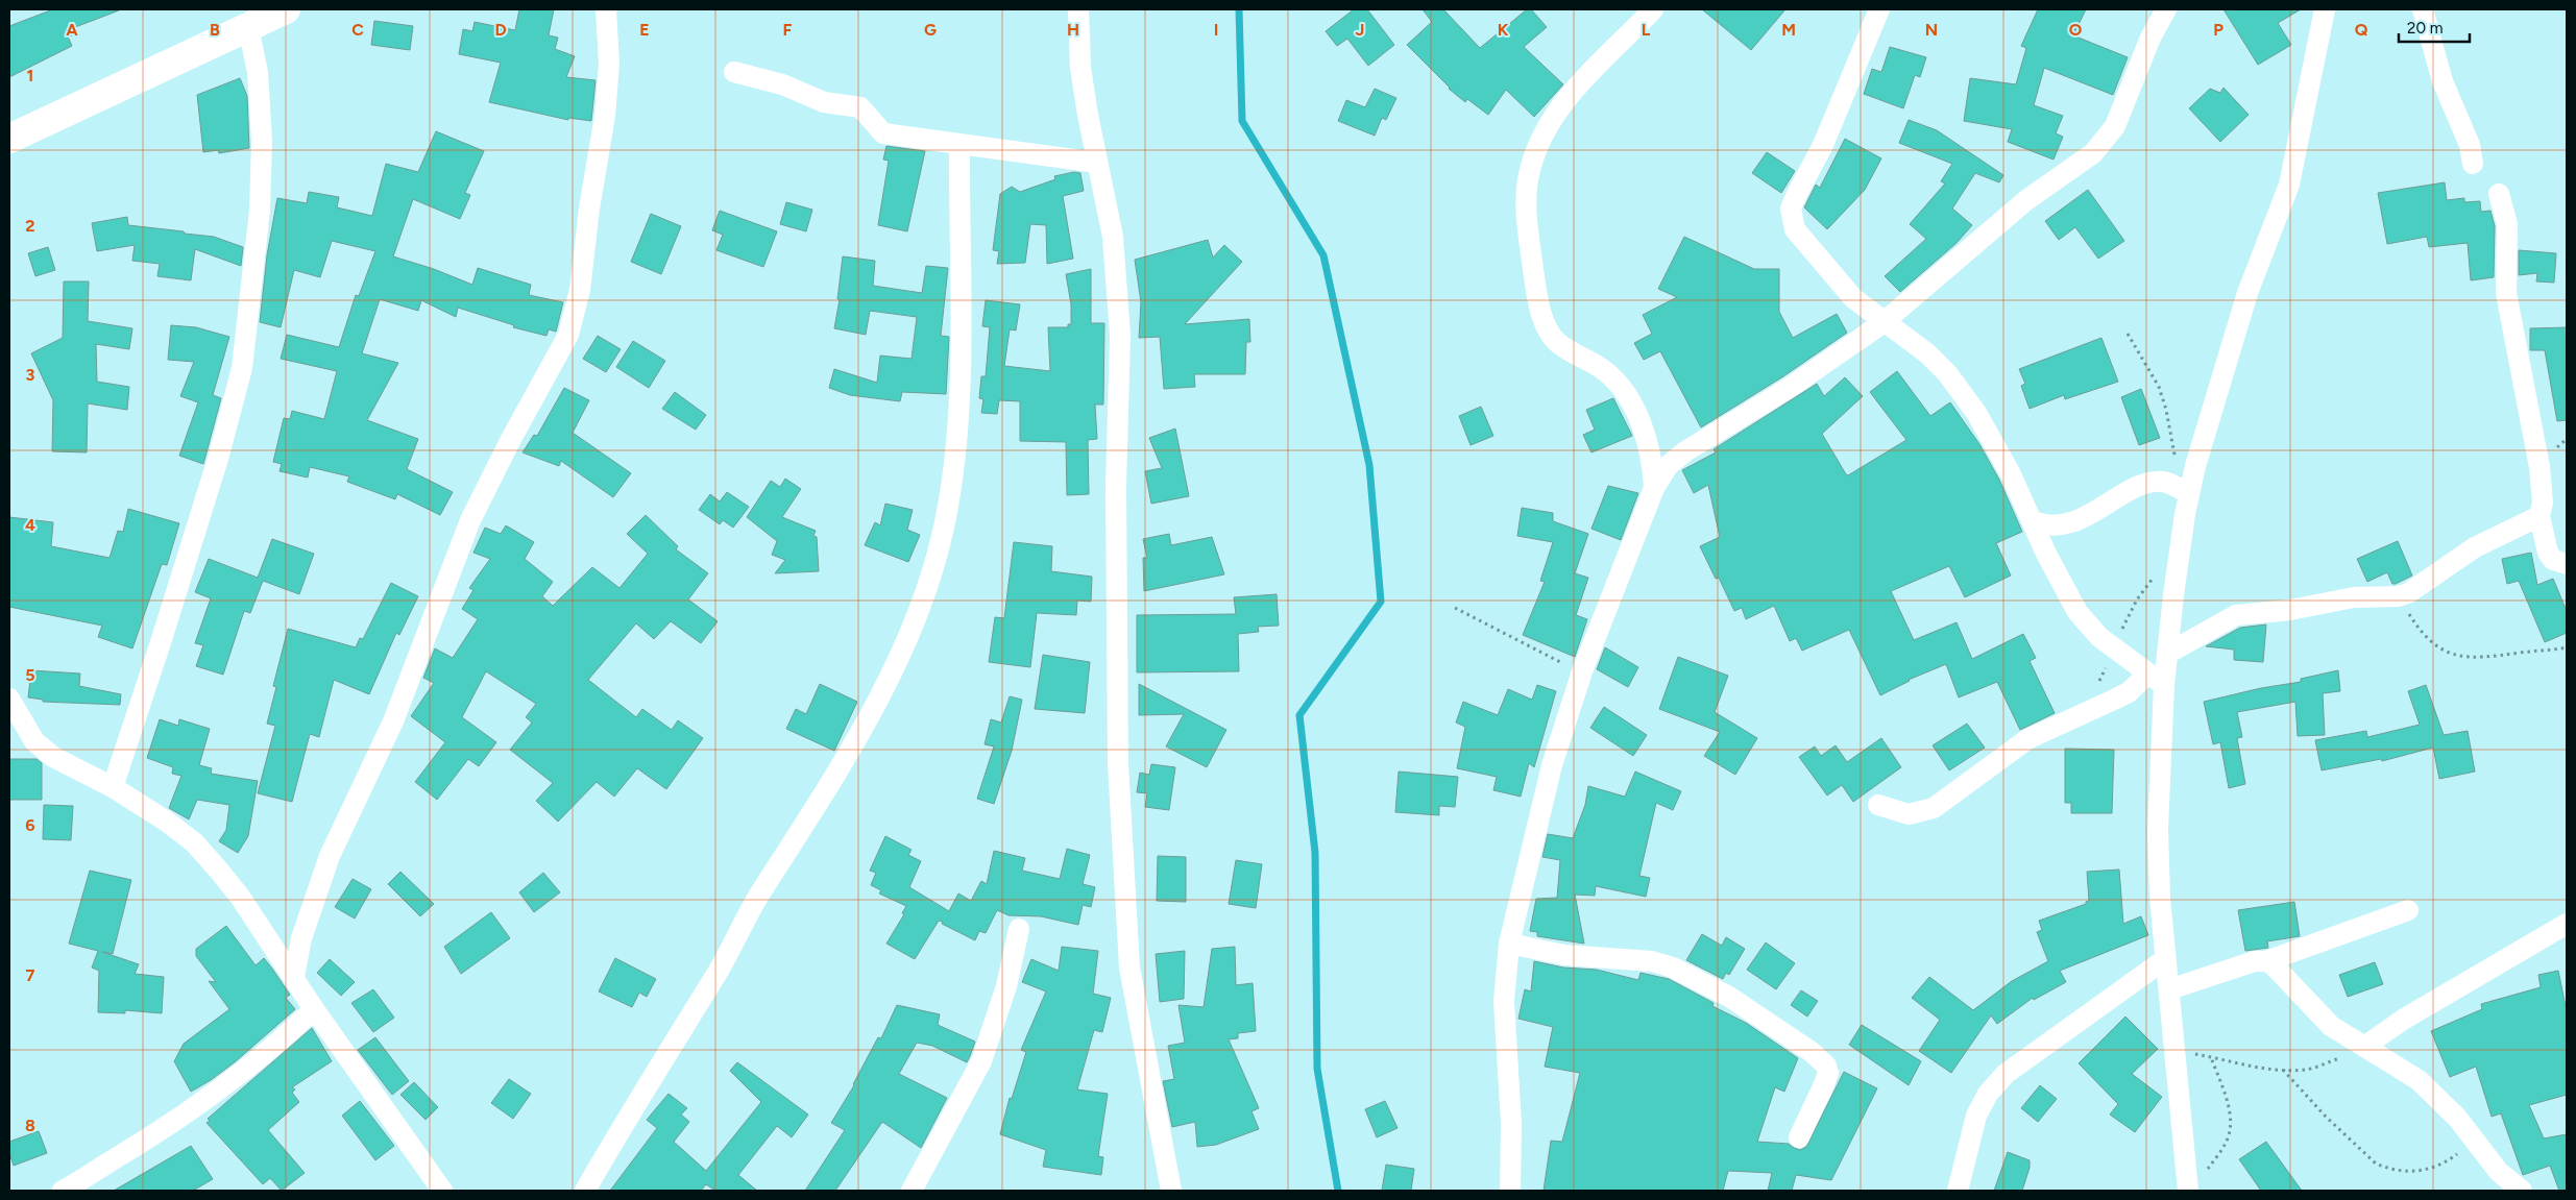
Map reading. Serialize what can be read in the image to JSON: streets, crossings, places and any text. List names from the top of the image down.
{
  "scale_bar": "20 m",
  "grid": {
    "columns": [
      "A",
      "B",
      "C",
      "D",
      "E",
      "F",
      "G",
      "H",
      "I",
      "J",
      "K",
      "L",
      "M",
      "N",
      "O",
      "P",
      "Q"
    ],
    "rows": [
      "1",
      "2",
      "3",
      "4",
      "5",
      "6",
      "7",
      "8"
    ]
  }
}
